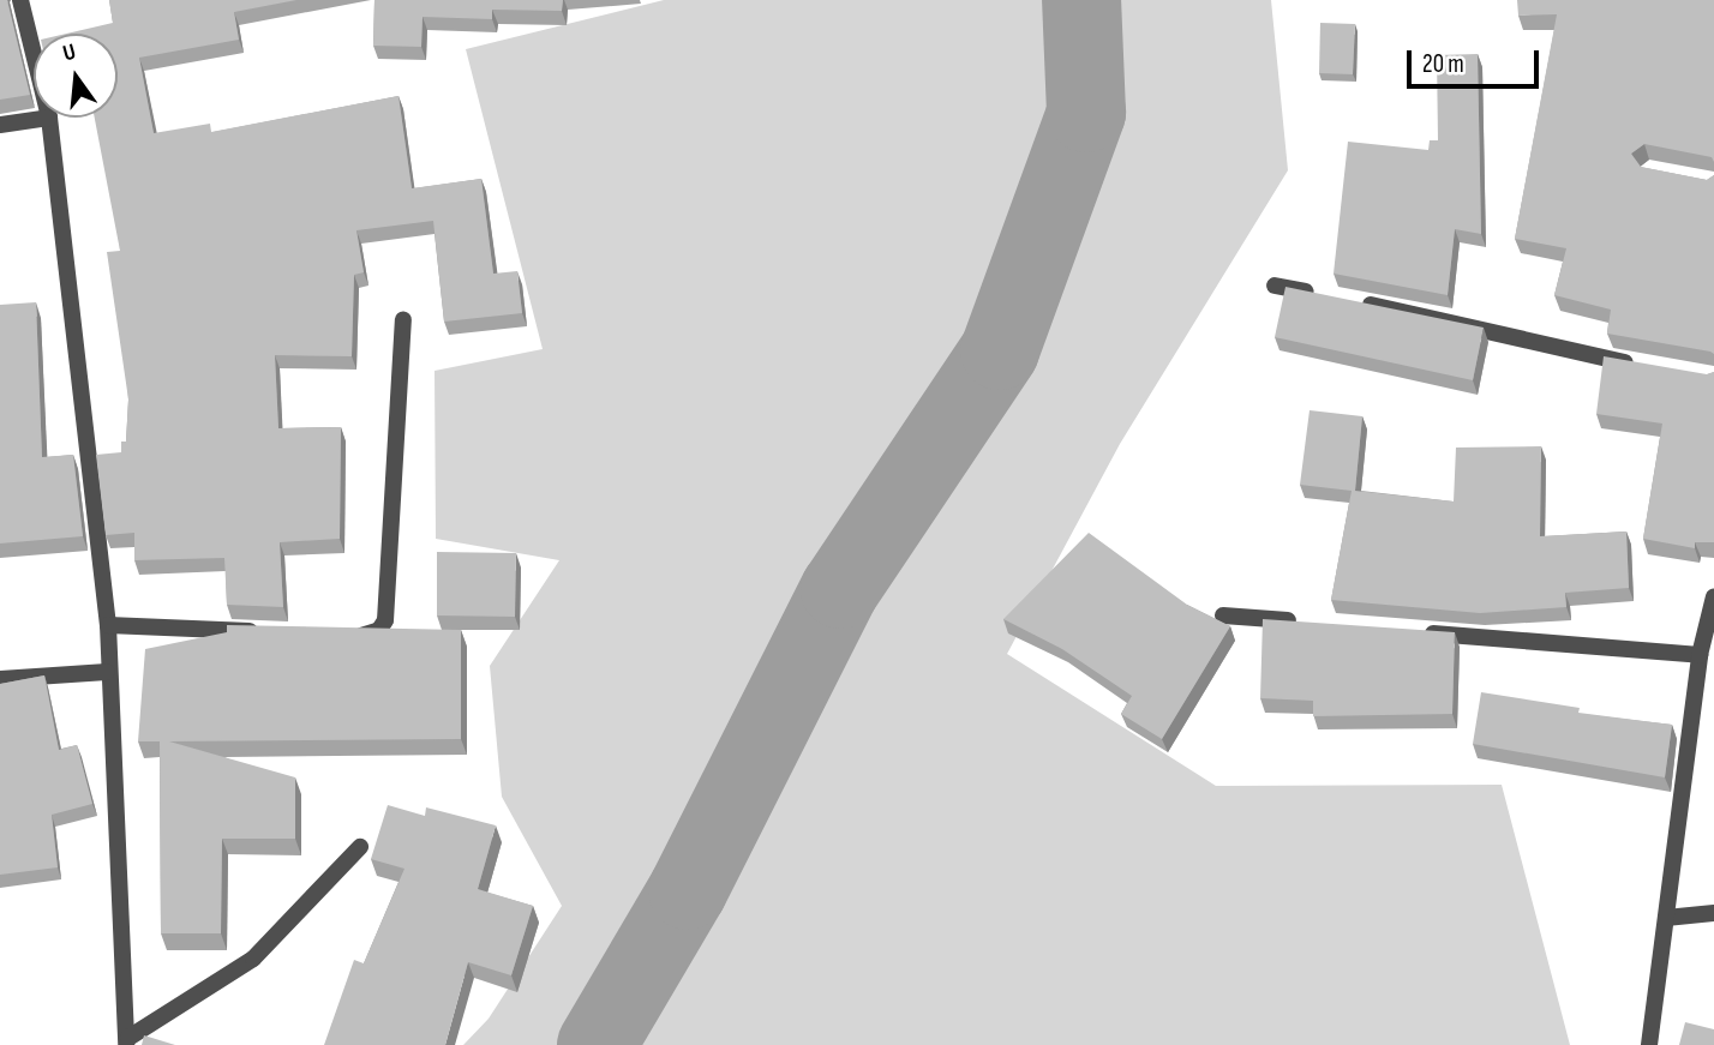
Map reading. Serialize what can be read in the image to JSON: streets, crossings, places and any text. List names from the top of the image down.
{
  "scale_bar": "20 m",
  "north": "top"
}
